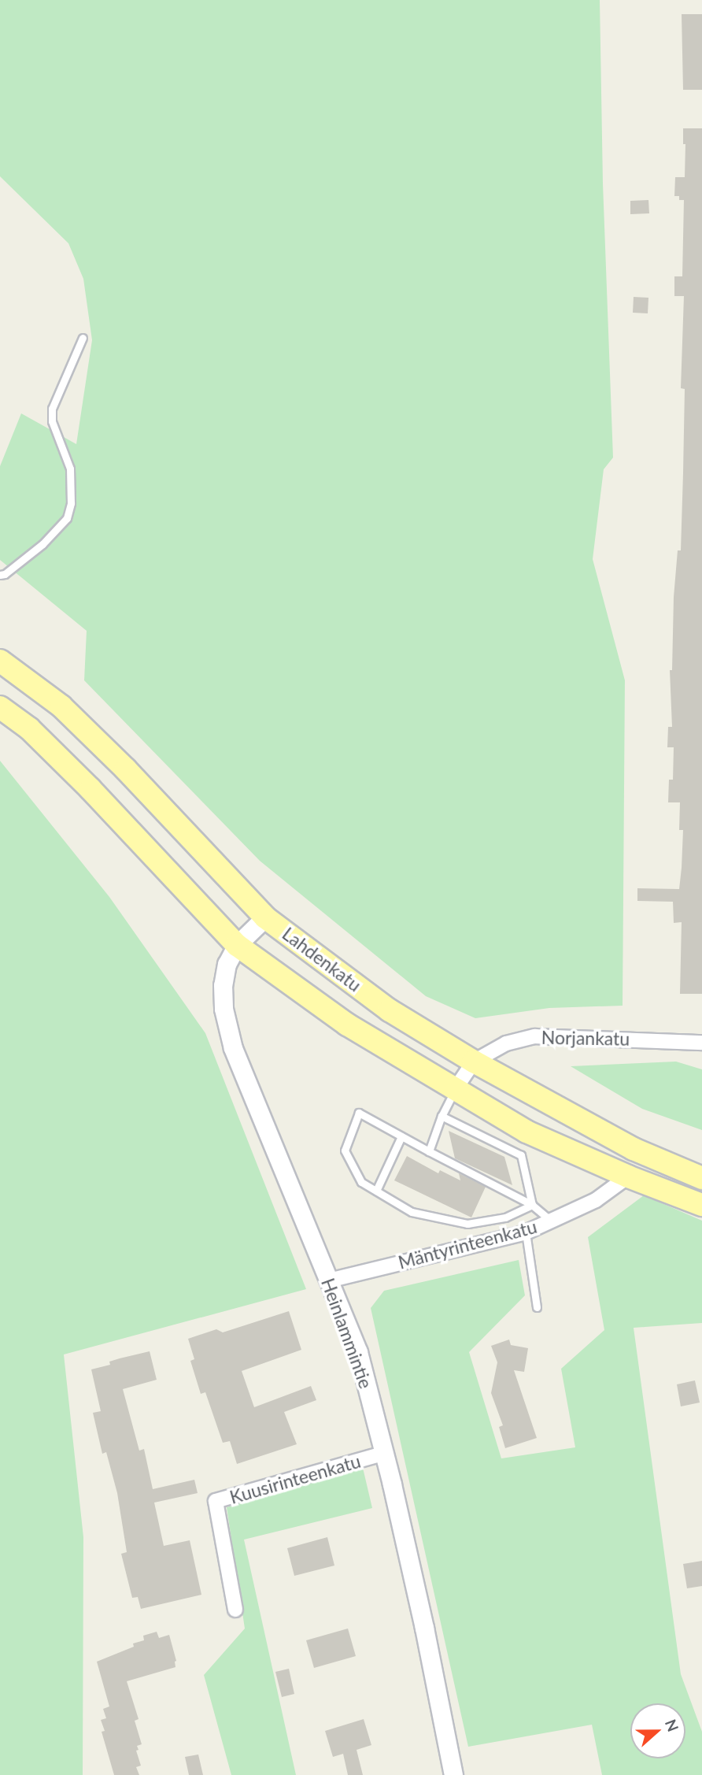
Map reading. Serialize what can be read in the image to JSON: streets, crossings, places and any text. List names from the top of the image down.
{
  "streets": {
    "main road": ["Lahdenkatu"],
    "street": [
      "Norjankatu",
      "Mäntyrinteenkatu",
      "Heinlammintie",
      "Kuusirinteenkatu"
    ]
  },
  "crossings": [
    ["Lahdenkatu", "Norjankatu"],
    ["Lahdenkatu", "Mäntyrinteenkatu"],
    ["Lahdenkatu", "Heinlammintie"],
    ["Mäntyrinteenkatu", "Heinlammintie"],
    ["Heinlammintie", "Kuusirinteenkatu"]
  ],
  "north": "right"
}
